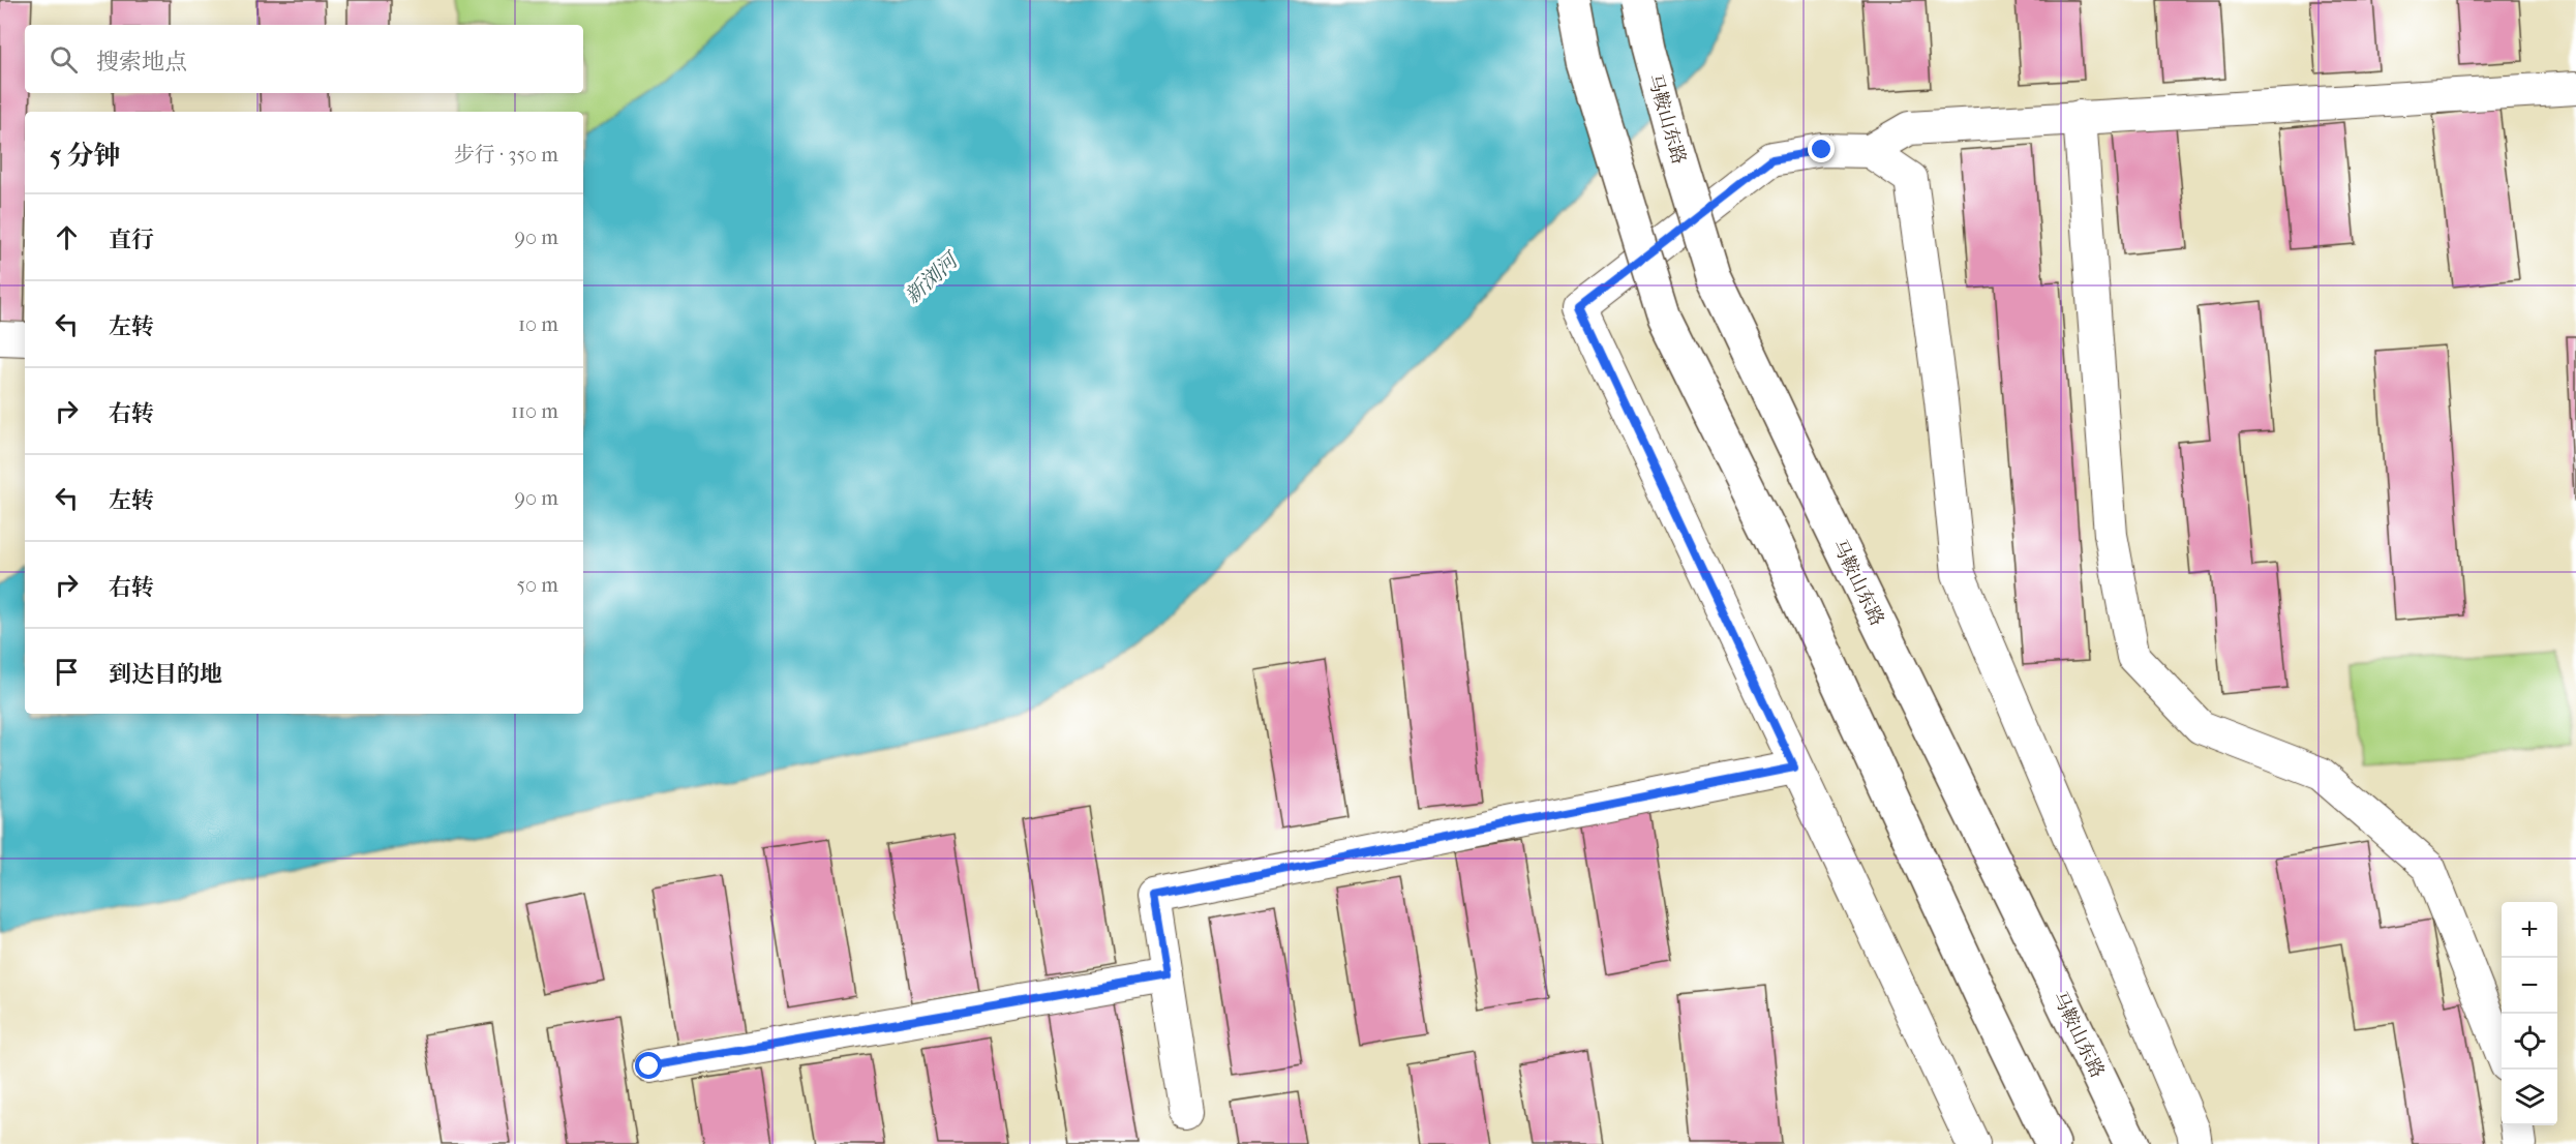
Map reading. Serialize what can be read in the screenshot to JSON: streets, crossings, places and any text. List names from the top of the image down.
{
  "streets": {
    "main road": ["马鞍山东路"]
  },
  "water": ["新浏河"],
  "page": {
    "search": "搜索地点",
    "heading": ["5 分钟", "步行 · 350 m"],
    "list": [
      ["直行", "90 m"],
      ["左转", "10 m"],
      ["右转", "110 m"],
      ["左转", "90 m"],
      ["右转", "50 m"],
      "到达目的地"
    ],
    "map_buttons": ["+", "−"]
  }
}
